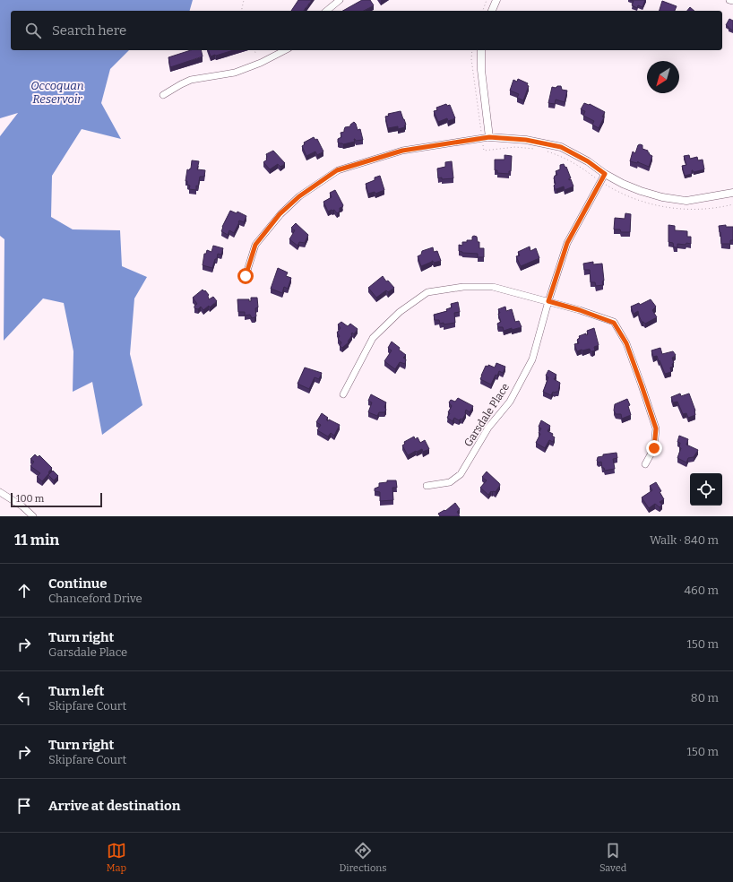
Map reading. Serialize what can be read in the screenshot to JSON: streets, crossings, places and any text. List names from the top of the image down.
{
  "streets": {
    "street": ["Garsdale Place"]
  },
  "water": ["Occoquan Reservoir"],
  "scale_bar": "100 m",
  "north": "bottom left",
  "page": {
    "search": "Search here",
    "scale": "100 m",
    "heading": ["11 min", "Walk · 840 m"],
    "list": [
      ["Continue", "Chanceford Drive", "460 m"],
      ["Turn right", "Garsdale Place", "150 m"],
      ["Turn left", "Skipfare Court", "80 m"],
      ["Turn right", "Skipfare Court", "150 m"],
      "Arrive at destination"
    ],
    "nav": ["Map", "Directions", "Saved"]
  }
}
